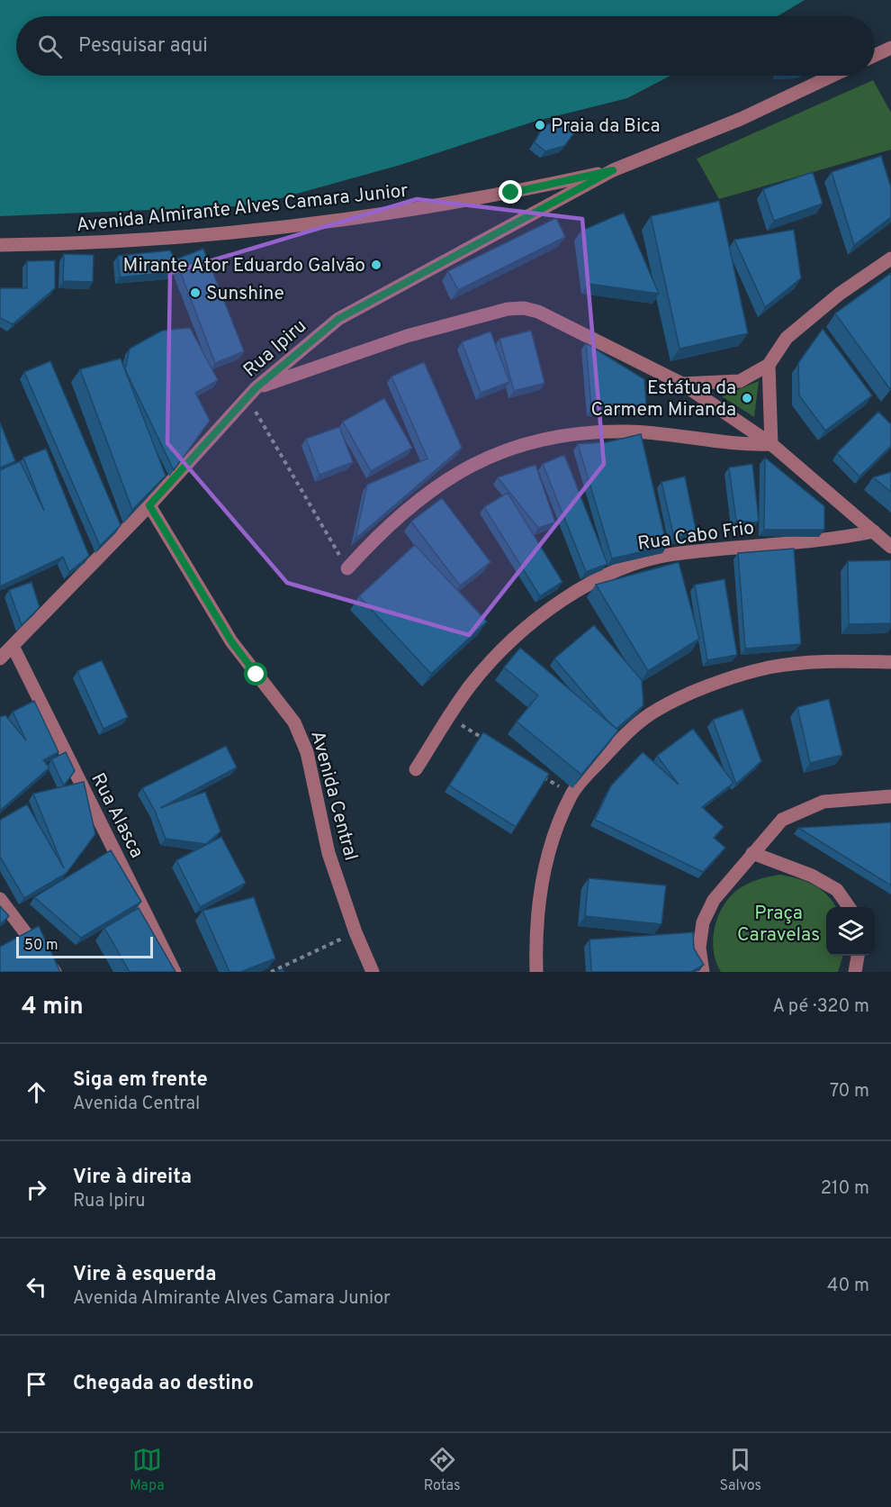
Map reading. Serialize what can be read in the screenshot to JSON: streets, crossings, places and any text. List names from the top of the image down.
{
  "streets": {
    "street": [
      "Avenida Almirante Alves Camara Junior",
      "Rua Ipiru",
      "Rua Cabo Frio",
      "Avenida Central",
      "Rua Alasca"
    ]
  },
  "crossings": [
    ["Avenida Almirante Alves Camara Junior", "Rua Ipiru"],
    ["Rua Ipiru", "Avenida Central"],
    ["Rua Ipiru", "Rua Alasca"]
  ],
  "parks": ["Praça Caravelas"],
  "places": [
    "Praia da Bica",
    "Mirante Ator Eduardo Galvão",
    "Sunshine",
    "Estátua da Carmem Miranda"
  ],
  "scale_bar": "50 m",
  "page": {
    "search": "Pesquisar aqui",
    "scale": "50 m",
    "heading": ["4 min", "A pé · 320 m"],
    "list": [
      ["Siga em frente", "Avenida Central", "70 m"],
      ["Vire à direita", "Rua Ipiru", "210 m"],
      ["Vire à esquerda", "Avenida Almirante Alves Camara Junior", "40 m"],
      "Chegada ao destino"
    ],
    "nav": ["Mapa", "Rotas", "Salvos"]
  }
}
